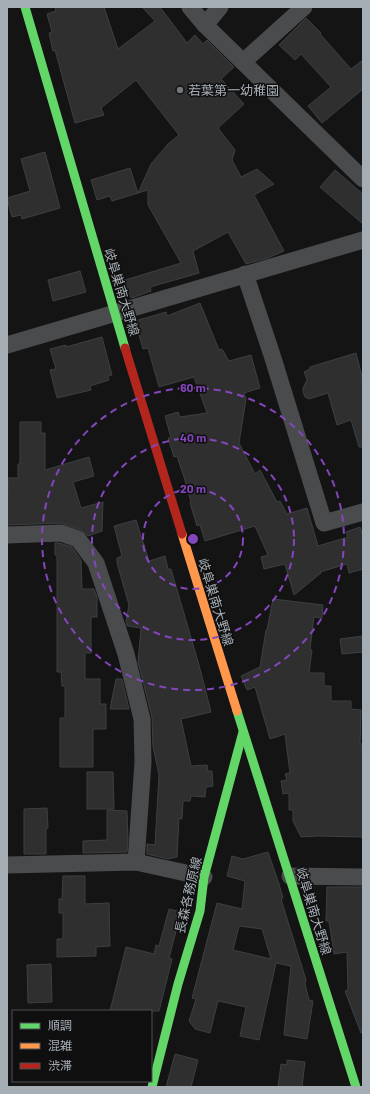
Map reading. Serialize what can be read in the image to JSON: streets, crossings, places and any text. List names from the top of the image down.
{
  "streets": {
    "main road": ["岐阜巣南大野線", "長森各務原線"]
  },
  "crossings": [
    ["岐阜巣南大野線", "長森各務原線"]
  ],
  "places": ["若葉第一幼稚園"],
  "legend": ["順調", "混雑", "渋滞"],
  "rings": ["60 m", "40 m", "20 m"]
}
